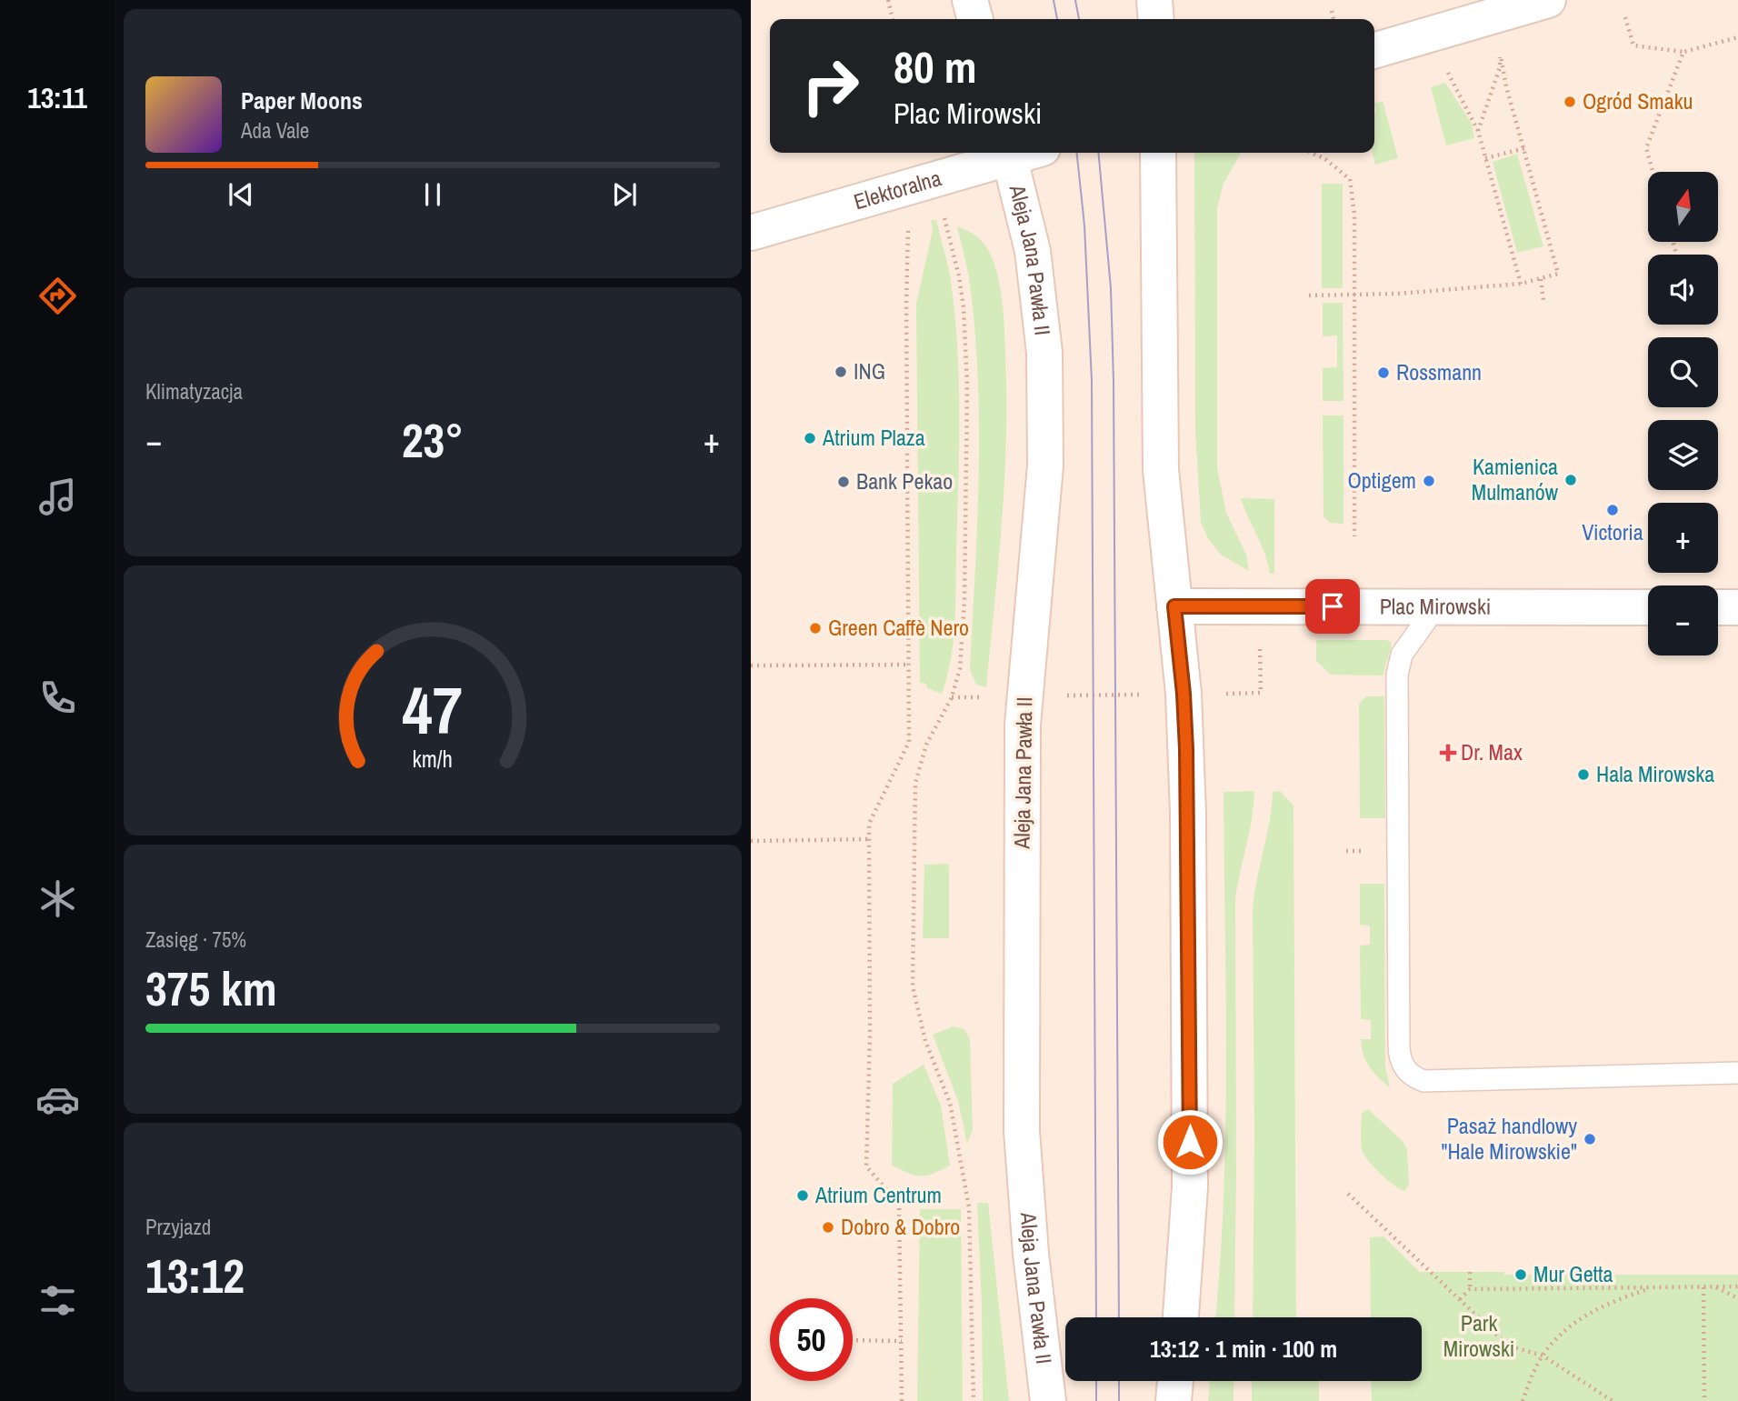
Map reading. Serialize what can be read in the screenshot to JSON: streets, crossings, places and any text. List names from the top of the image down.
{
  "streets": {
    "main road": ["Elektoralna", "Aleja Jana Pawła II", "Plac Mirowski"]
  },
  "crossings": [
    ["Elektoralna", "Aleja Jana Pawła II"]
  ],
  "parks": ["Park Mirowski"],
  "places": {
    "other": [
      "Ogród Smaku",
      "ING",
      "Rossmann",
      "Atrium Plaza",
      "Kamienica Mulmanów",
      "Optigem",
      "Bank Pekao",
      "Victoria",
      "Green Caffè Nero",
      "Hala Mirowska",
      "Pasaż handlowy \"Hale Mirowskie\"",
      "Atrium Centrum",
      "Dobro & Dobro",
      "Mur Getta"
    ],
    "health": ["Dr. Max"]
  },
  "north": "top",
  "page": {
    "tabs": "13:11",
    "turn": ["80 m", "Plac Mirowski"],
    "song": ["Paper Moons", "Ada Vale"],
    "map_buttons": ["+", "−"],
    "tile": [
      "Klimatyzacja",
      ["Zasięg · 75%", "375 km"],
      ["Przyjazd", "13:12"]
    ],
    "heat": ["−", "23°", "+"],
    "limit": "50",
    "trip": "13:12 · 1 min · 100 m",
    "gauge": ["47", "km/h"]
  }
}
